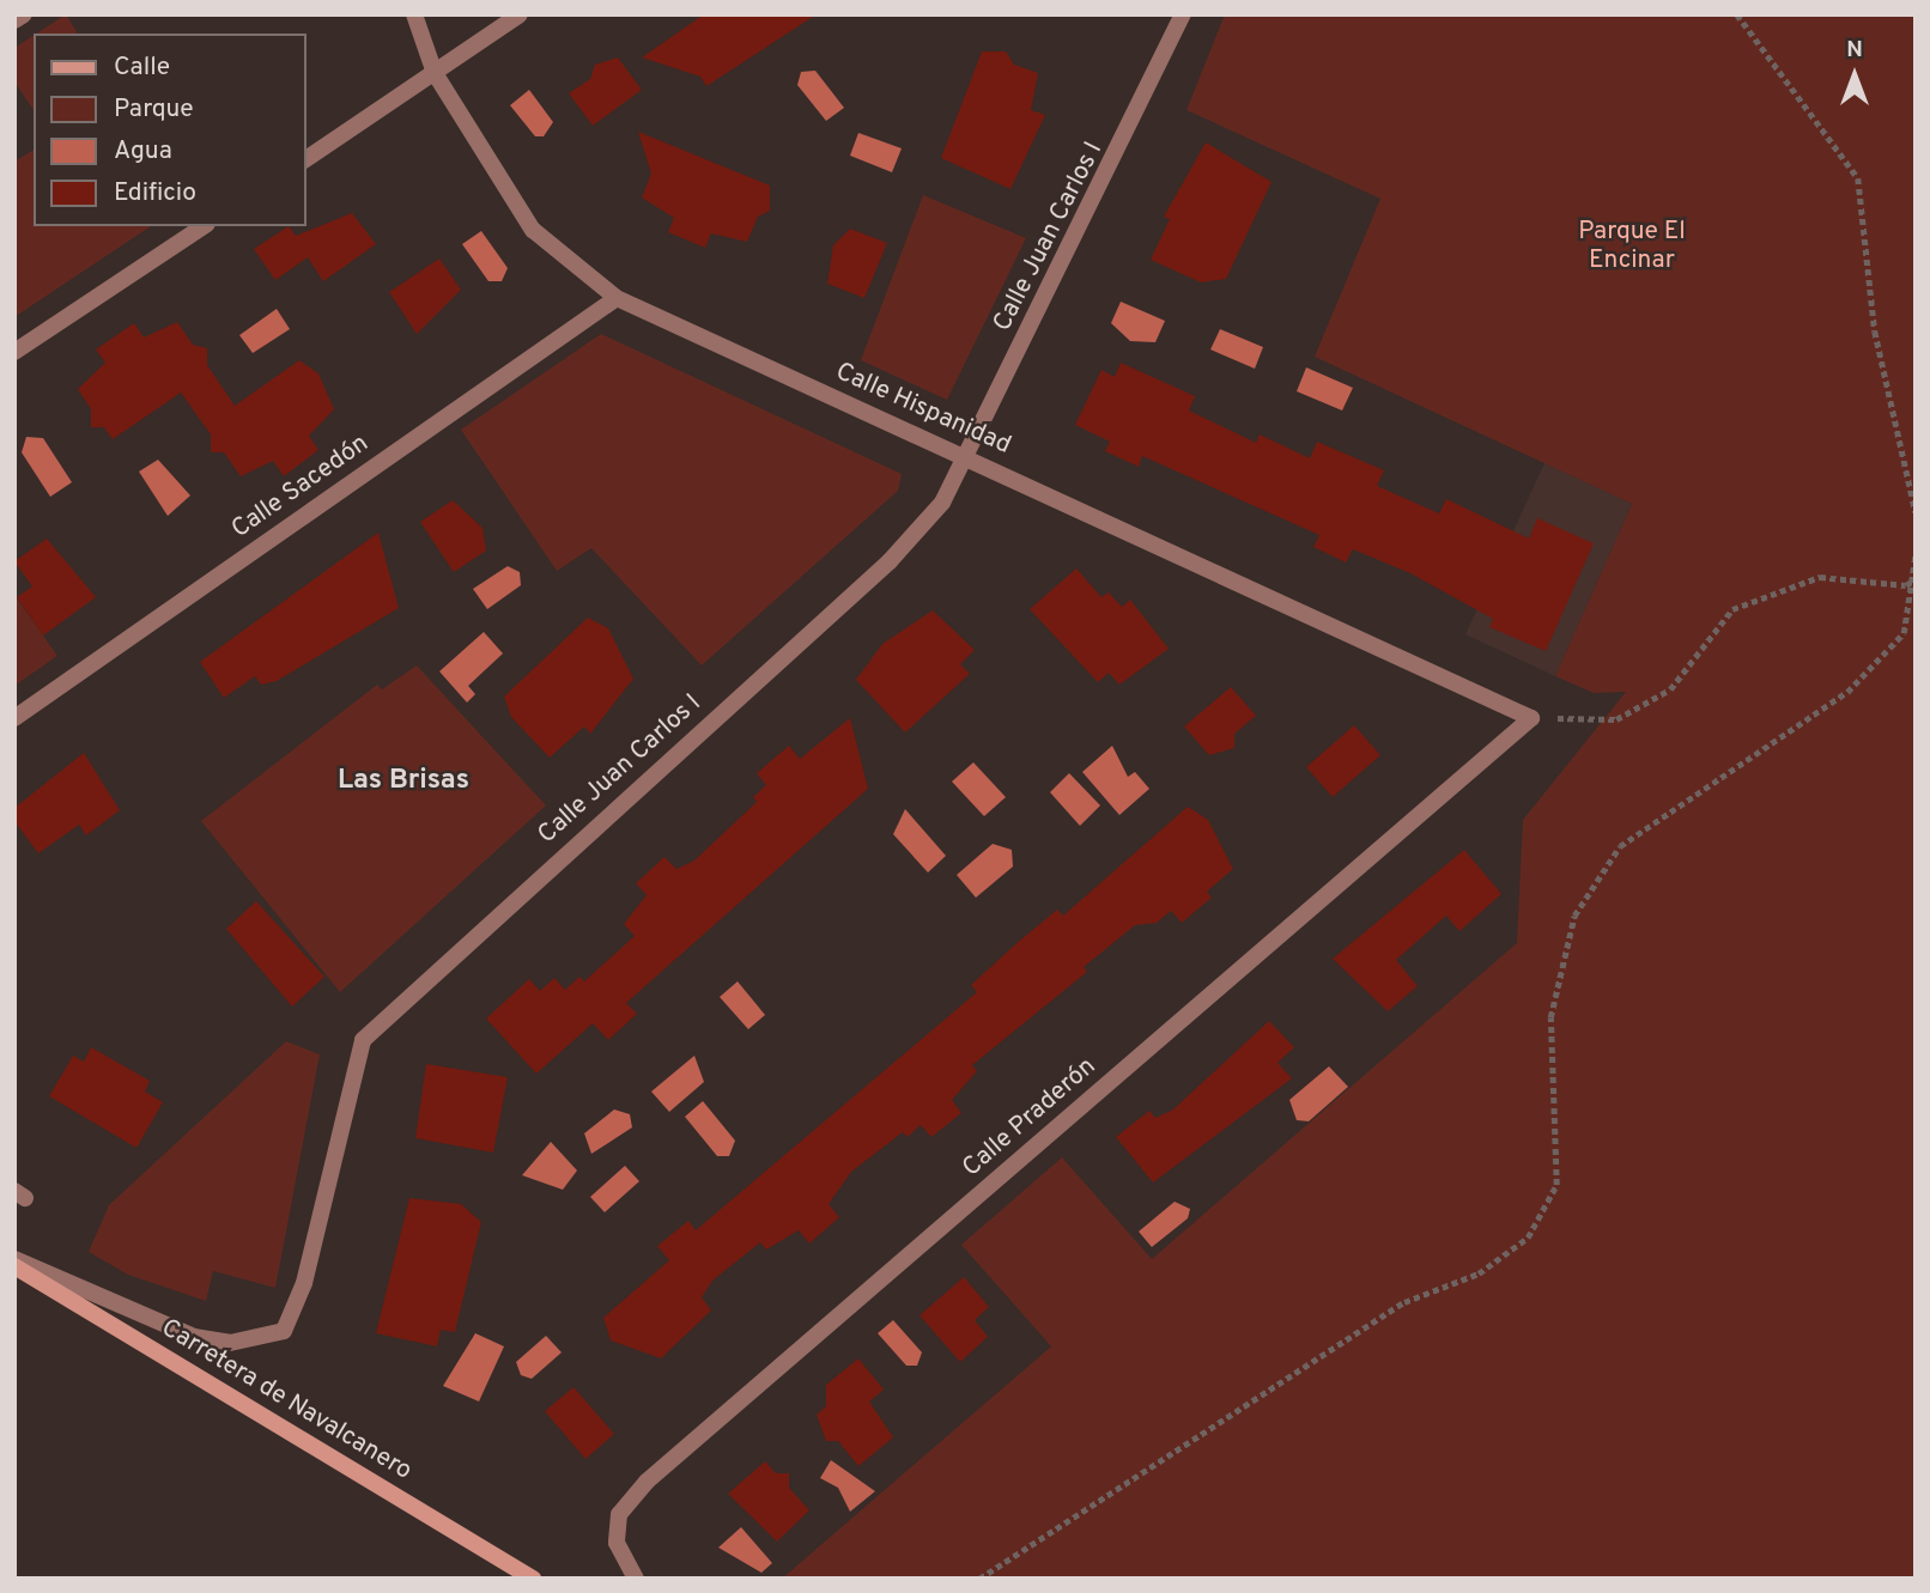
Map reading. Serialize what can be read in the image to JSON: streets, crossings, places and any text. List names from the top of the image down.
{
  "streets": {
    "main road": ["Carretera de Navalcanero"],
    "street": [
      "Calle Juan Carlos I",
      "Calle Hispanidad",
      "Calle Sacedón",
      "Calle Praderón"
    ]
  },
  "crossings": [
    ["Calle Juan Carlos I", "Calle Hispanidad"],
    ["Calle Hispanidad", "Calle Sacedón"],
    ["Calle Hispanidad", "Calle Praderón"]
  ],
  "districts": ["Las Brisas"],
  "parks": ["Parque El Encinar"],
  "legend": [
    "Calle",
    "Parque",
    "Agua",
    "Edificio"
  ],
  "north": "top"
}
